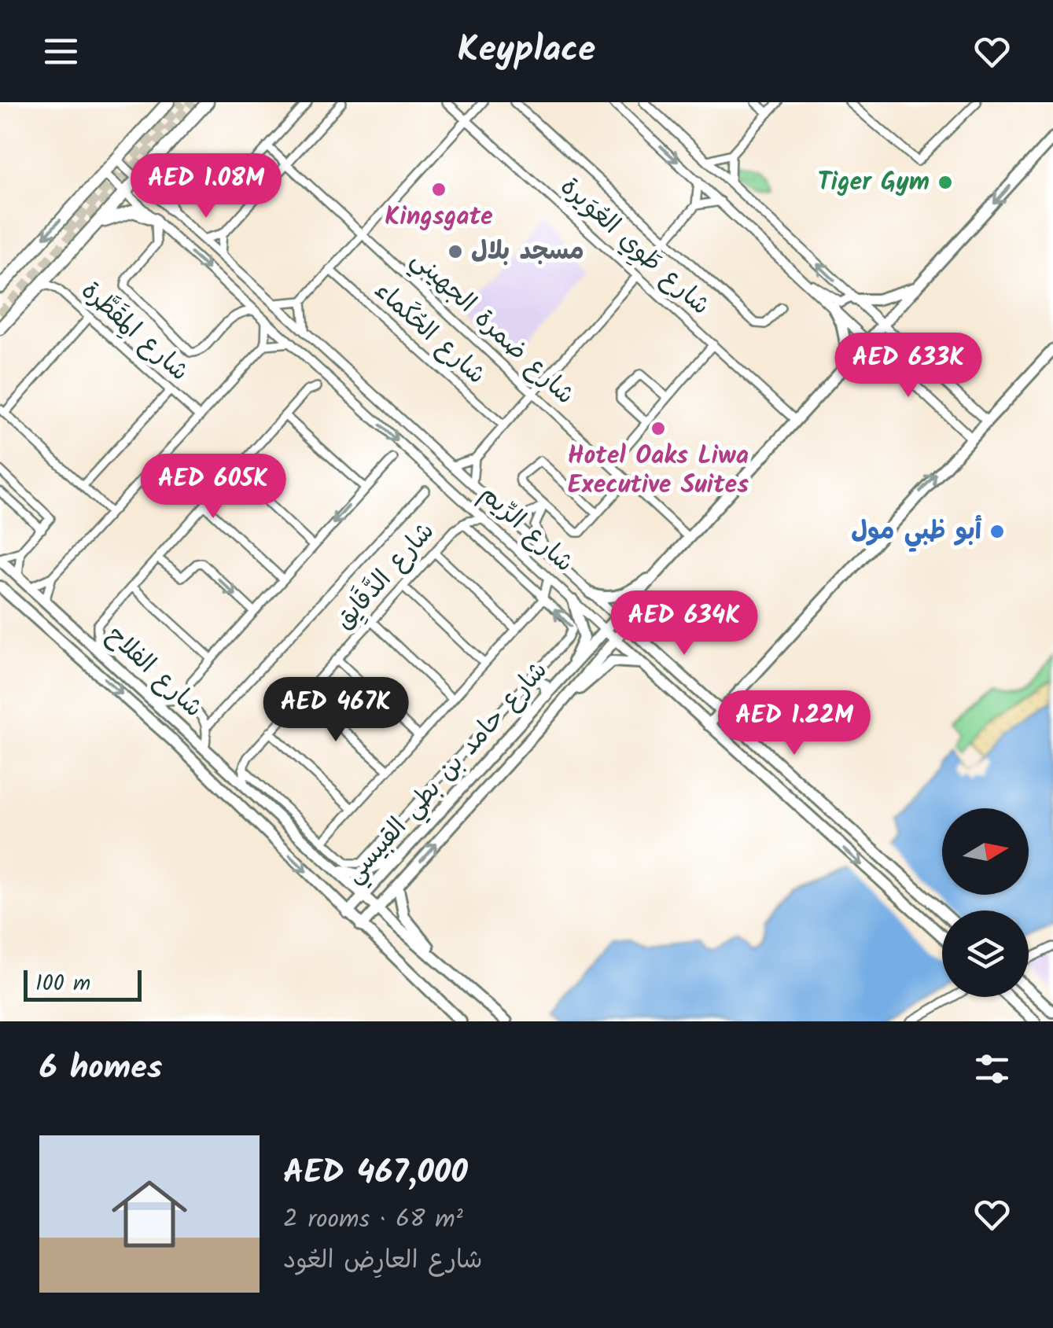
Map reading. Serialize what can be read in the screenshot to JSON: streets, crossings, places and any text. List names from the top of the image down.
{
  "streets": {
    "main road": ["شارع الرِّيم", "شارع الفلاح", "شارع حامد بن بطي القبيسي"],
    "street": [
      "شارع طَوِي العُوَيرة",
      "شارع ضمرة الجهيني",
      "شارع المِقَطَّرة",
      "شارع الحُكَماء",
      "شارع الدَّقَايِق"
    ]
  },
  "crossings": [
    ["شارع طَوِي العُوَيرة", "شارع حامد بن بطي القبيسي"],
    ["شارع ضمرة الجهيني", "شارع حامد بن بطي القبيسي"],
    ["شارع الرِّيم", "شارع الدَّقَايِق"],
    ["شارع الرِّيم", "شارع حامد بن بطي القبيسي"],
    ["شارع الفلاح", "شارع حامد بن بطي القبيسي"]
  ],
  "places": [
    "Tiger Gym",
    "Kingsgate",
    "مسجد بلال",
    "Hotel Oaks Liwa Executive Suites",
    "أبو ظبي مول"
  ],
  "scale_bar": "100 m",
  "north": "right",
  "page": {
    "header": "Keyplace",
    "price": [
      "AED 1.08M",
      "AED 633K",
      "AED 605K",
      "AED 634K",
      "AED 467K",
      "AED 1.22M"
    ],
    "scale": "100 m",
    "heading": "6 homes",
    "list": [
      {
        "name": "AED 467,000",
        "note": "2 rooms · 68 m² · شارع العارِض العُود"
      }
    ]
  }
}
